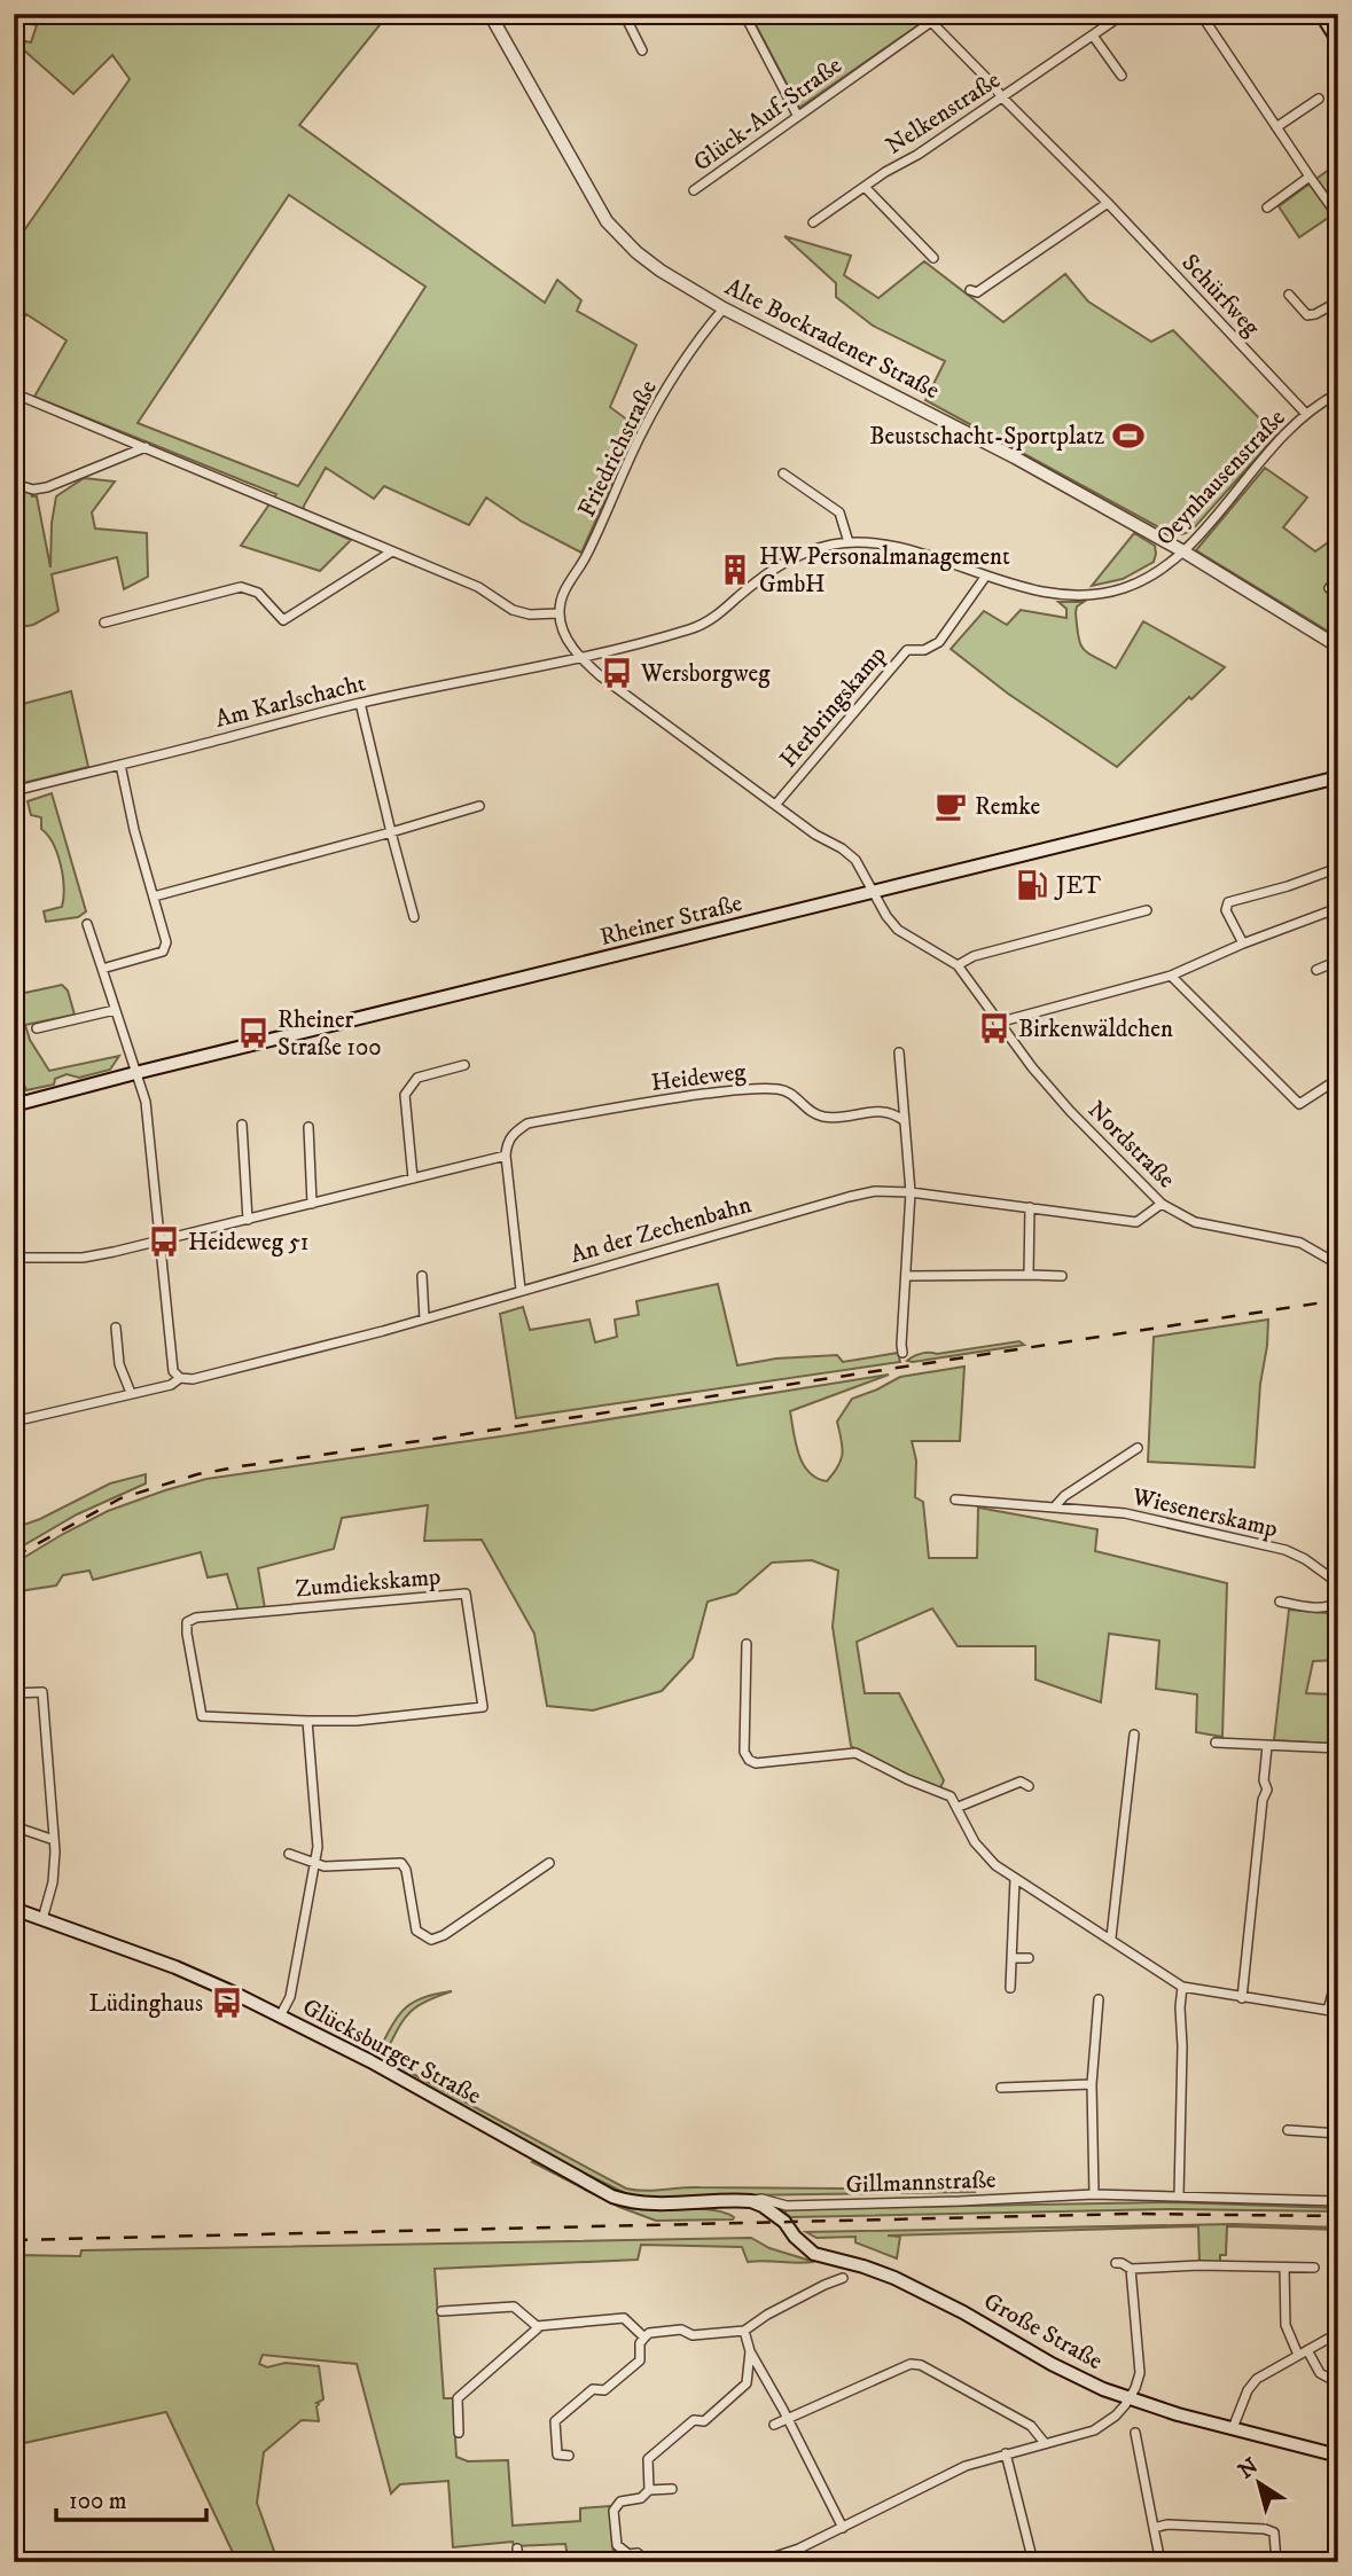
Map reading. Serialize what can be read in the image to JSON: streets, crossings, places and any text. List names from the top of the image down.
{
  "streets": {
    "main road": ["Rheiner Straße", "Glücksburger Straße", "Große Straße"],
    "street": [
      "Nelkenstraße",
      "Glück-Auf-Straße",
      "Schürfweg",
      "Alte Bockradener Straße",
      "Friedrichstraße",
      "Oeynhausenstraße",
      "Am Karlschacht",
      "Herbringskamp",
      "Heideweg",
      "Nordstraße",
      "An der Zechenbahn",
      "Wiesenerskamp",
      "Zumdiekskamp",
      "Gillmannstraße"
    ]
  },
  "crossings": [
    ["Nelkenstraße", "Schürfweg"],
    ["Glück-Auf-Straße", "Schürfweg"],
    ["Schürfweg", "Oeynhausenstraße"],
    ["Alte Bockradener Straße", "Friedrichstraße"],
    ["Alte Bockradener Straße", "Oeynhausenstraße"],
    ["Oeynhausenstraße", "Am Karlschacht"],
    ["Oeynhausenstraße", "Herbringskamp"],
    ["Rheiner Straße", "Nordstraße"],
    ["Nordstraße", "An der Zechenbahn"],
    ["Glücksburger Straße", "Gillmannstraße"],
    ["Glücksburger Straße", "Große Straße"],
    ["Gillmannstraße", "Große Straße"]
  ],
  "places": {
    "sports": ["Beustschacht-Sportplatz"],
    "building": ["HW Personalmanagement GmbH"],
    "bus stop": [
      "Wersborgweg",
      "Birkenwäldchen",
      "Rheiner Straße 100",
      "Heideweg 51",
      "Lüdinghaus"
    ],
    "cafe": ["Remke"],
    "fuel station": ["JET"]
  },
  "scale_bar": "100 m",
  "north": "top left"
}
